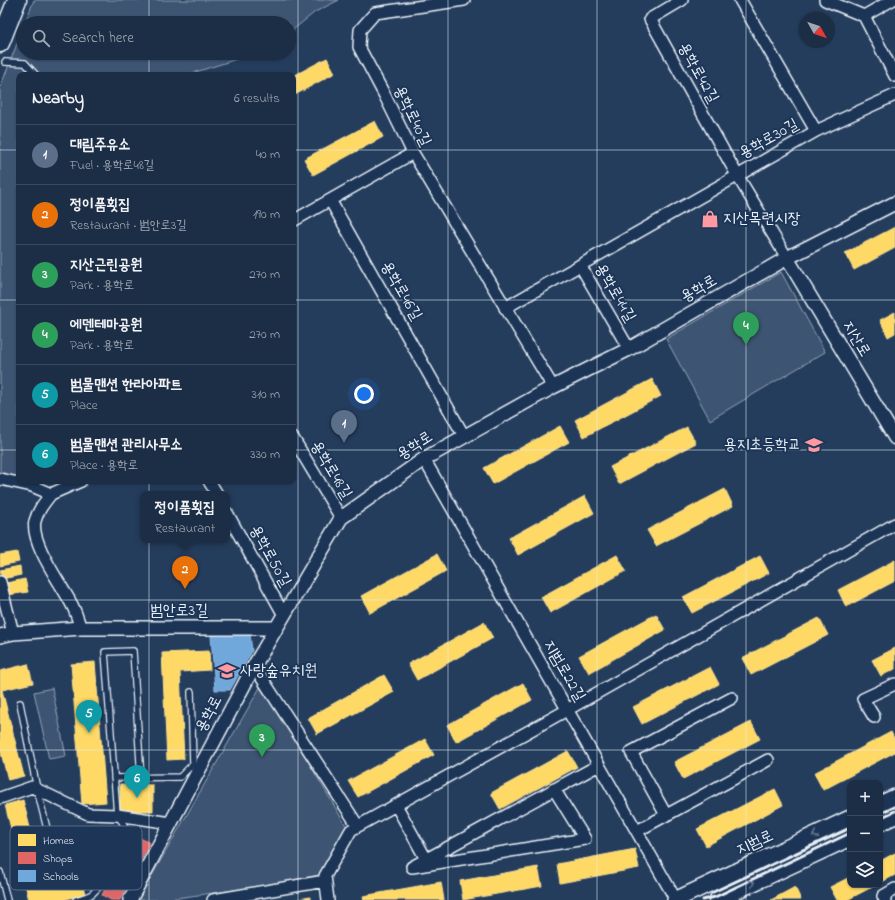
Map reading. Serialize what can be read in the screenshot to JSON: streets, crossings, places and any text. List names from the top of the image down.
{
  "streets": {
    "main road": ["지범로"],
    "street": [
      "용학로42길",
      "용학로40길",
      "용학로30길",
      "용학로",
      "용학로46길",
      "용학로44길",
      "지산로",
      "용학로48길",
      "용학로50길",
      "범안로3길",
      "지범로22길"
    ]
  },
  "crossings": [
    ["용학로42길", "용학로30길"],
    ["용학로42길", "용학로"],
    ["용학로42길", "지산로"],
    ["용학로40길", "용학로"],
    ["용학로40길", "용학로44길"],
    ["용학로", "용학로46길"],
    ["용학로", "용학로44길"],
    ["용학로", "지산로"],
    ["용학로", "용학로48길"],
    ["용학로", "용학로50길"],
    ["용학로", "범안로3길"],
    ["용학로", "지범로22길"],
    ["지범로22길", "지범로"]
  ],
  "places": {
    "shop": ["지산목련시장"],
    "school or university": ["용지초등학교", "사랑숲유치원"]
  },
  "legend": ["Homes", "Shops", "Schools"],
  "north": "bottom right",
  "page": {
    "search": "Search here",
    "heading": ["Nearby", "6 results"],
    "list": [
      {
        "mark": "1",
        "name": "대림주유소",
        "note": "Fuel · 용학로48길",
        "value": "40 m"
      },
      {
        "mark": "2",
        "name": "정이품횟집",
        "note": "Restaurant · 범안로3길",
        "value": "190 m"
      },
      {
        "mark": "3",
        "name": "지산근린공원",
        "note": "Park · 용학로",
        "value": "270 m"
      },
      {
        "mark": "4",
        "name": "에덴테마공원",
        "note": "Park · 용학로",
        "value": "270 m"
      },
      {
        "mark": "5",
        "name": "범물맨션 한라아파트",
        "note": "Place",
        "value": "310 m"
      },
      {
        "mark": "6",
        "name": "범물맨션 관리사무소",
        "note": "Place · 용학로",
        "value": "330 m"
      }
    ],
    "pins": [
      "4",
      "1",
      "2",
      "5",
      "3",
      "6"
    ],
    "popup": ["정이품횟집", "Restaurant"],
    "map_buttons": ["+", "−"]
  }
}
